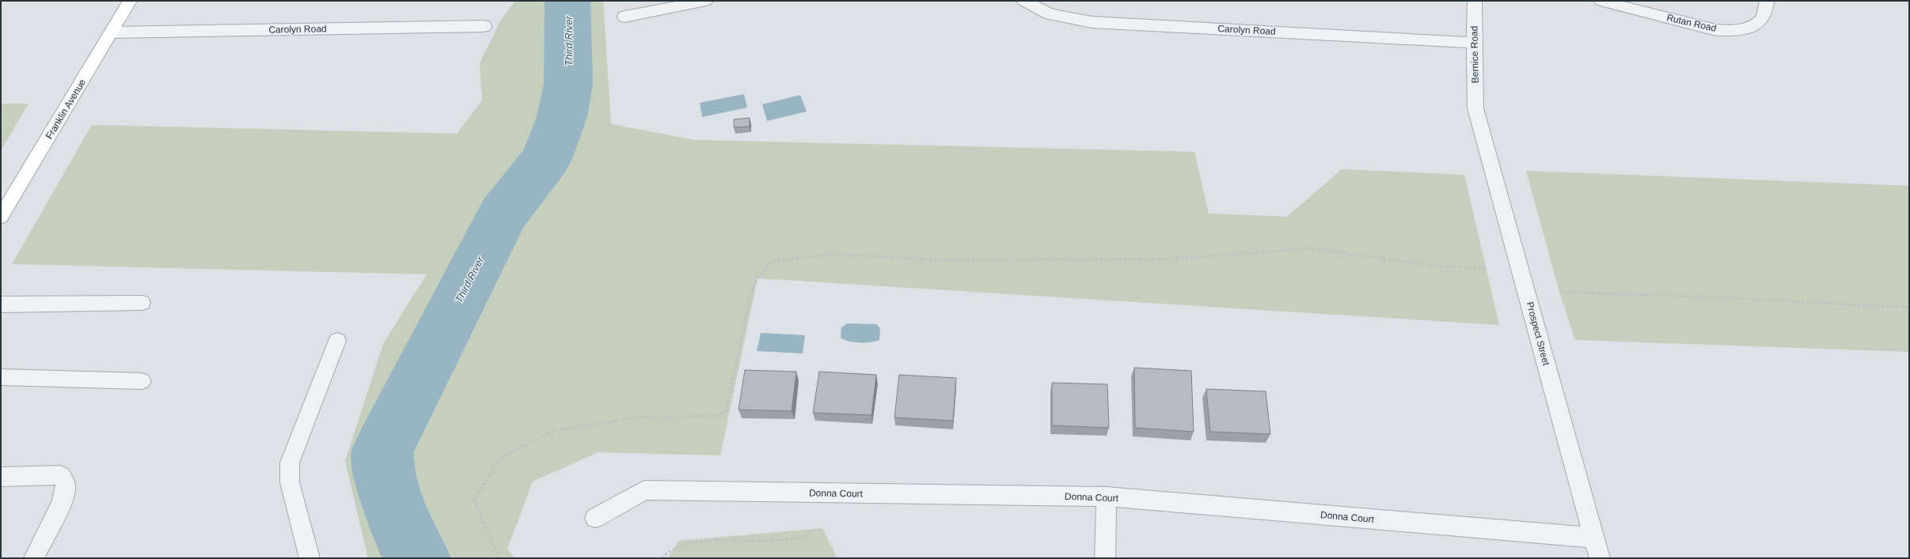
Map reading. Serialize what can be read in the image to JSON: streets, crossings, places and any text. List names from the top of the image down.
{
  "streets": {
    "main road": ["Franklin Avenue"],
    "street": [
      "Rutan Road",
      "Carolyn Road",
      "Bernice Road",
      "Prospect Street",
      "Donna Court"
    ]
  },
  "crossings": [
    ["Carolyn Road", "Bernice Road"],
    ["Carolyn Road", "Franklin Avenue"],
    ["Bernice Road", "Prospect Street"],
    ["Prospect Street", "Donna Court"]
  ],
  "water": ["Third River"]
}
